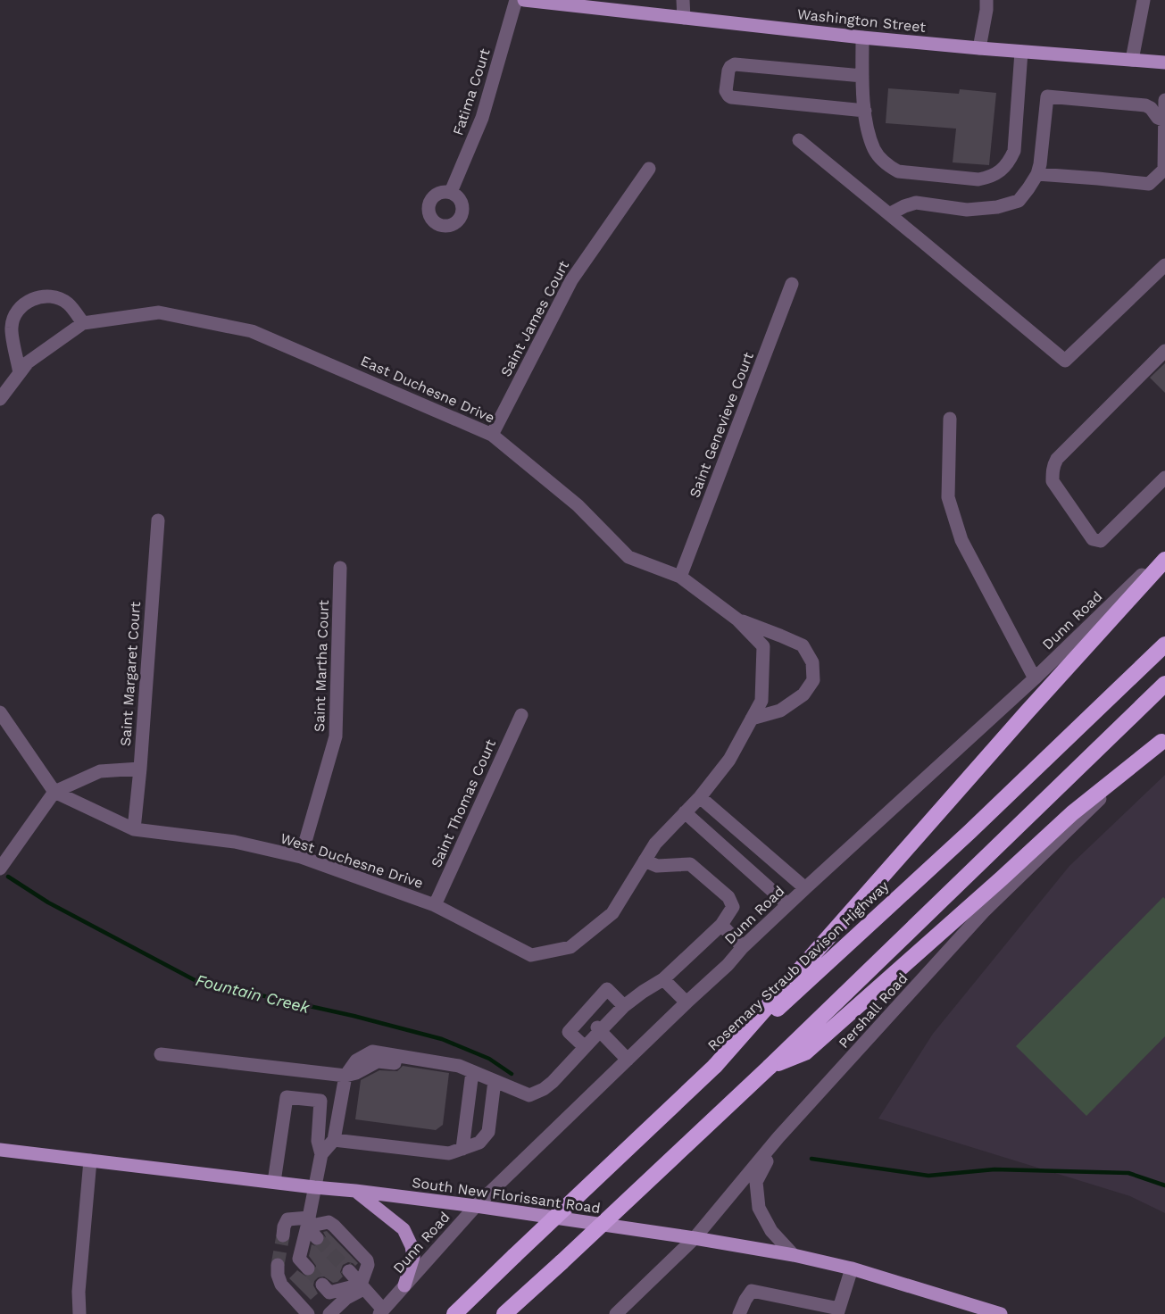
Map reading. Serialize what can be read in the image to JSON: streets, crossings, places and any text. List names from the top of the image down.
{
  "streets": {
    "highway": ["Rosemary Straub Davison Highway"],
    "main road": ["Washington Street", "South New Florissant Road"],
    "street": [
      "Fatima Court",
      "Saint James Court",
      "East Duchesne Drive",
      "Saint Genevieve Court",
      "Dunn Road",
      "Saint Martha Court",
      "Saint Margaret Court",
      "Saint Thomas Court",
      "West Duchesne Drive",
      "Pershall Road"
    ]
  },
  "crossings": [
    ["Saint James Court", "East Duchesne Drive"],
    ["East Duchesne Drive", "Saint Genevieve Court"],
    ["Dunn Road", "South New Florissant Road"],
    ["Saint Martha Court", "West Duchesne Drive"],
    ["Saint Margaret Court", "West Duchesne Drive"],
    ["Saint Thomas Court", "West Duchesne Drive"],
    ["Pershall Road", "South New Florissant Road"]
  ],
  "water": ["Fountain Creek"]
}
